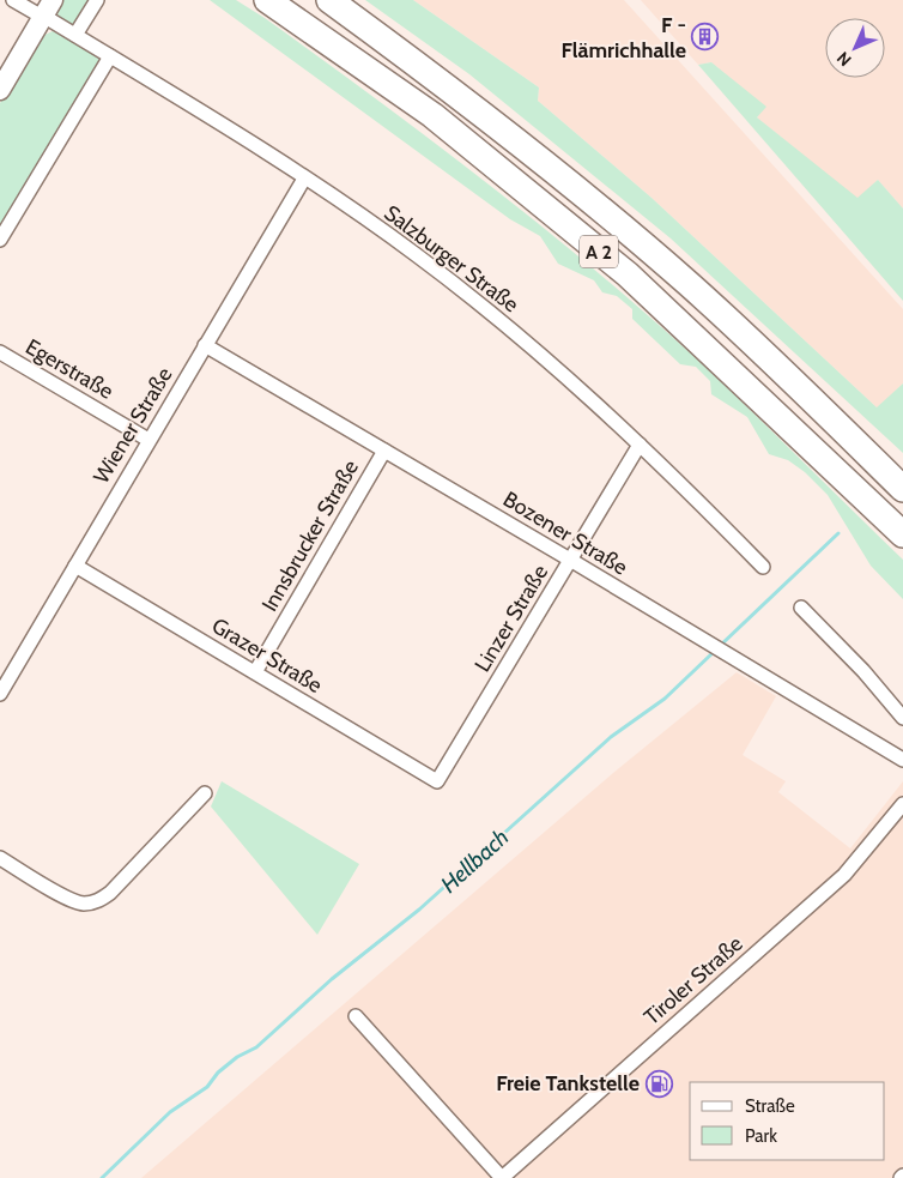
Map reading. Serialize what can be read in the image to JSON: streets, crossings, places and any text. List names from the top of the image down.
{
  "streets": {
    "highway": ["A 2"],
    "street": [
      "Salzburger Straße",
      "Egerstraße",
      "Wiener Straße",
      "Bozener Straße",
      "Innsbrucker Straße",
      "Linzer Straße",
      "Grazer Straße",
      "Tiroler Straße"
    ]
  },
  "crossings": [
    ["Salzburger Straße", "Wiener Straße"],
    ["Salzburger Straße", "Linzer Straße"],
    ["Egerstraße", "Wiener Straße"],
    ["Wiener Straße", "Bozener Straße"],
    ["Wiener Straße", "Grazer Straße"],
    ["Bozener Straße", "Innsbrucker Straße"],
    ["Bozener Straße", "Linzer Straße"],
    ["Innsbrucker Straße", "Grazer Straße"],
    ["Linzer Straße", "Grazer Straße"]
  ],
  "water": ["Hellbach"],
  "places": {
    "building": ["F - Flämrichhalle"],
    "fuel station": ["Freie Tankstelle"]
  },
  "legend": ["Straße", "Park"],
  "north": "bottom left"
}
